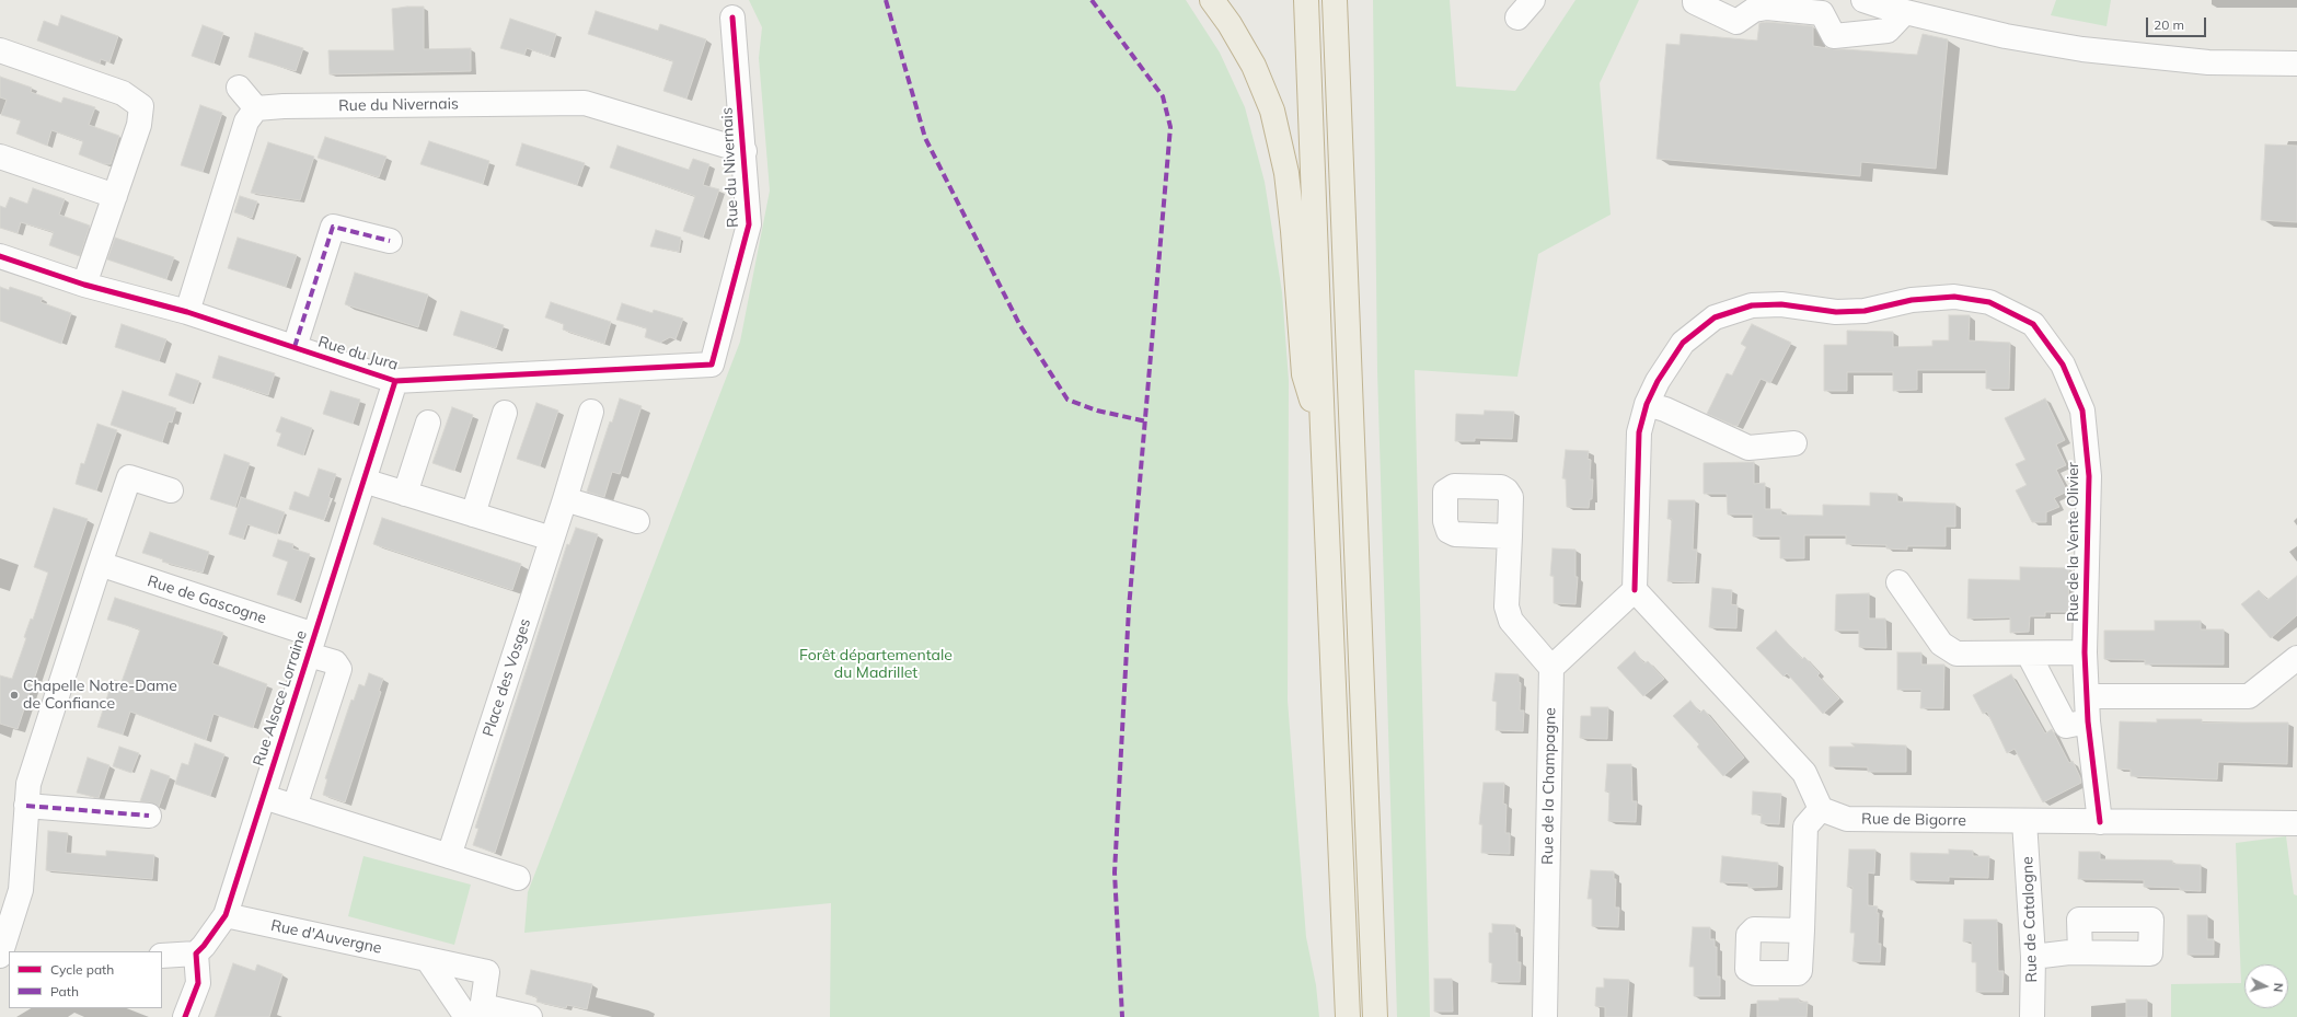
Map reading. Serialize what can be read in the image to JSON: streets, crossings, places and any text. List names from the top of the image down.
{
  "streets": {
    "street": [
      "Rue du Nivernais",
      "Rue du Jura",
      "Rue de la Vente Olivier",
      "Rue de Gascogne",
      "Place des Vosges",
      "Rue Alsace Lorraine",
      "Rue de la Champagne",
      "Rue de Bigorre",
      "Rue de Catalogne",
      "Rue d'Auvergne"
    ]
  },
  "crossings": [
    ["Rue du Nivernais", "Rue du Jura"],
    ["Rue du Jura", "Rue Alsace Lorraine"],
    ["Rue de la Vente Olivier", "Rue de Bigorre"],
    ["Rue de Gascogne", "Rue Alsace Lorraine"],
    ["Rue Alsace Lorraine", "Rue d'Auvergne"],
    ["Rue de Bigorre", "Rue de Catalogne"]
  ],
  "parks": ["Forêt départementale du Madrillet"],
  "places": ["Chapelle Notre-Dame de Confiance"],
  "legend": ["Cycle path", "Path"],
  "scale_bar": "20 m",
  "north": "right"
}
